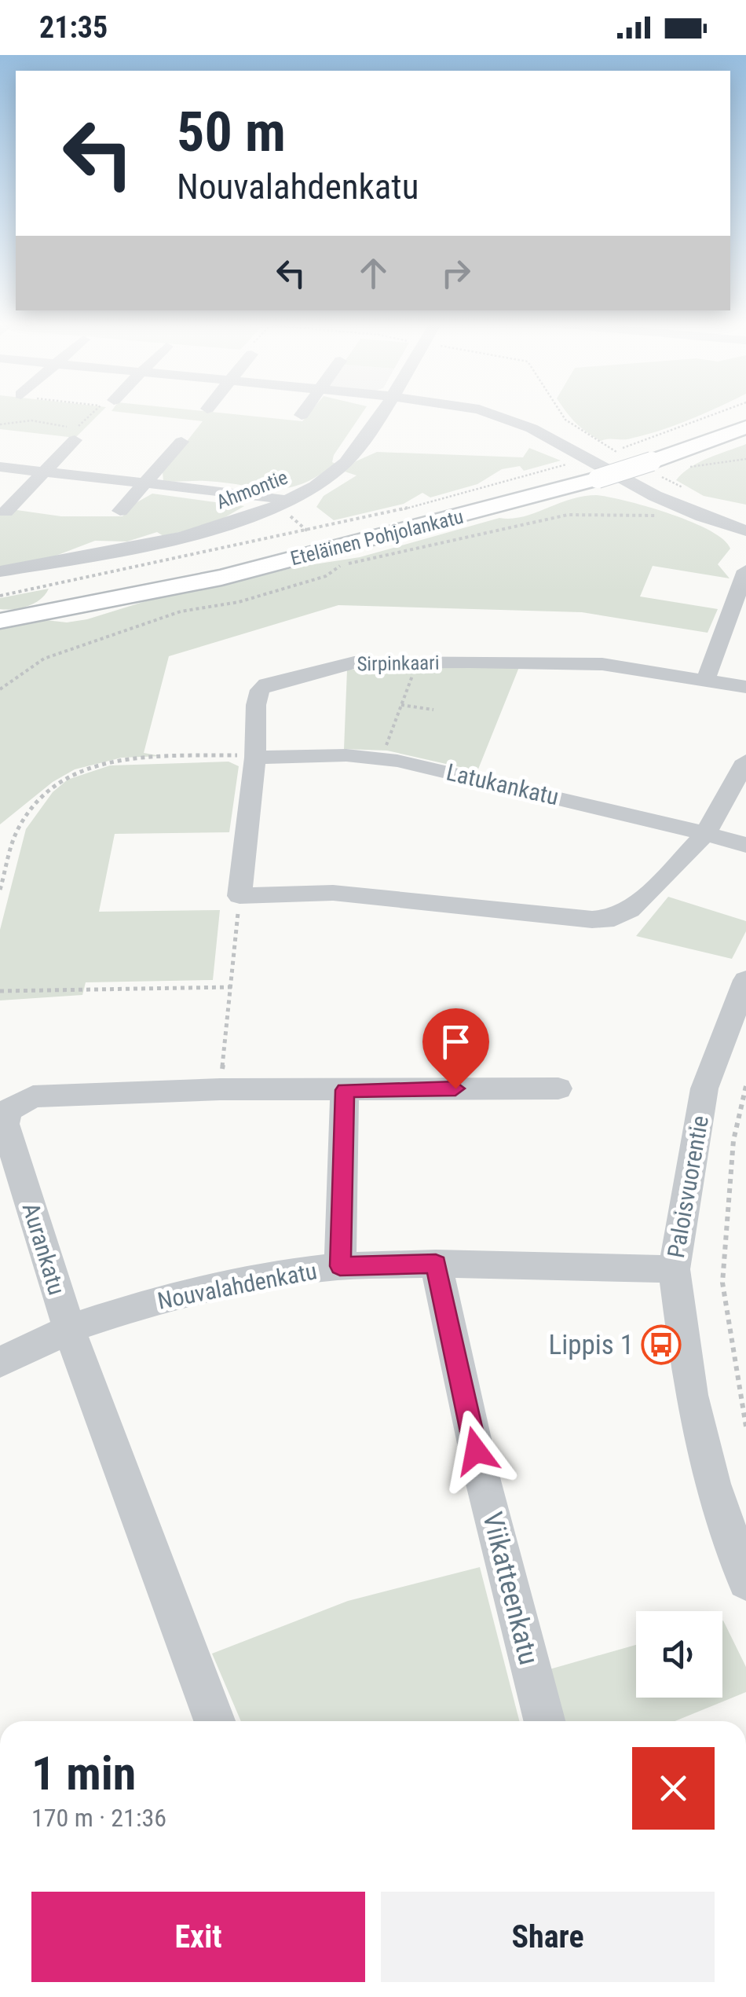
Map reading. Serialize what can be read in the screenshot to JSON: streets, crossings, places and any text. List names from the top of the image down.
{
  "streets": {
    "main road": ["Eteläinen Pohjolankatu"],
    "street": [
      "Ahmontie",
      "Sirpinkaari",
      "Latukankatu",
      "Paloisvuorentie",
      "Aurankatu",
      "Nouvalahdenkatu",
      "Viikatteenkatu"
    ]
  },
  "crossings": [
    ["Sirpinkaari", "Latukankatu"],
    ["Paloisvuorentie", "Nouvalahdenkatu"],
    ["Aurankatu", "Nouvalahdenkatu"],
    ["Nouvalahdenkatu", "Viikatteenkatu"]
  ],
  "places": {
    "bus stop": ["Lippis 1"]
  },
  "page": {
    "status": "21:35",
    "turn": ["50 m", "Nouvalahdenkatu"],
    "heading": ["1 min", "170 m · 21:36"],
    "buttons": ["Exit", "Share"]
  }
}
